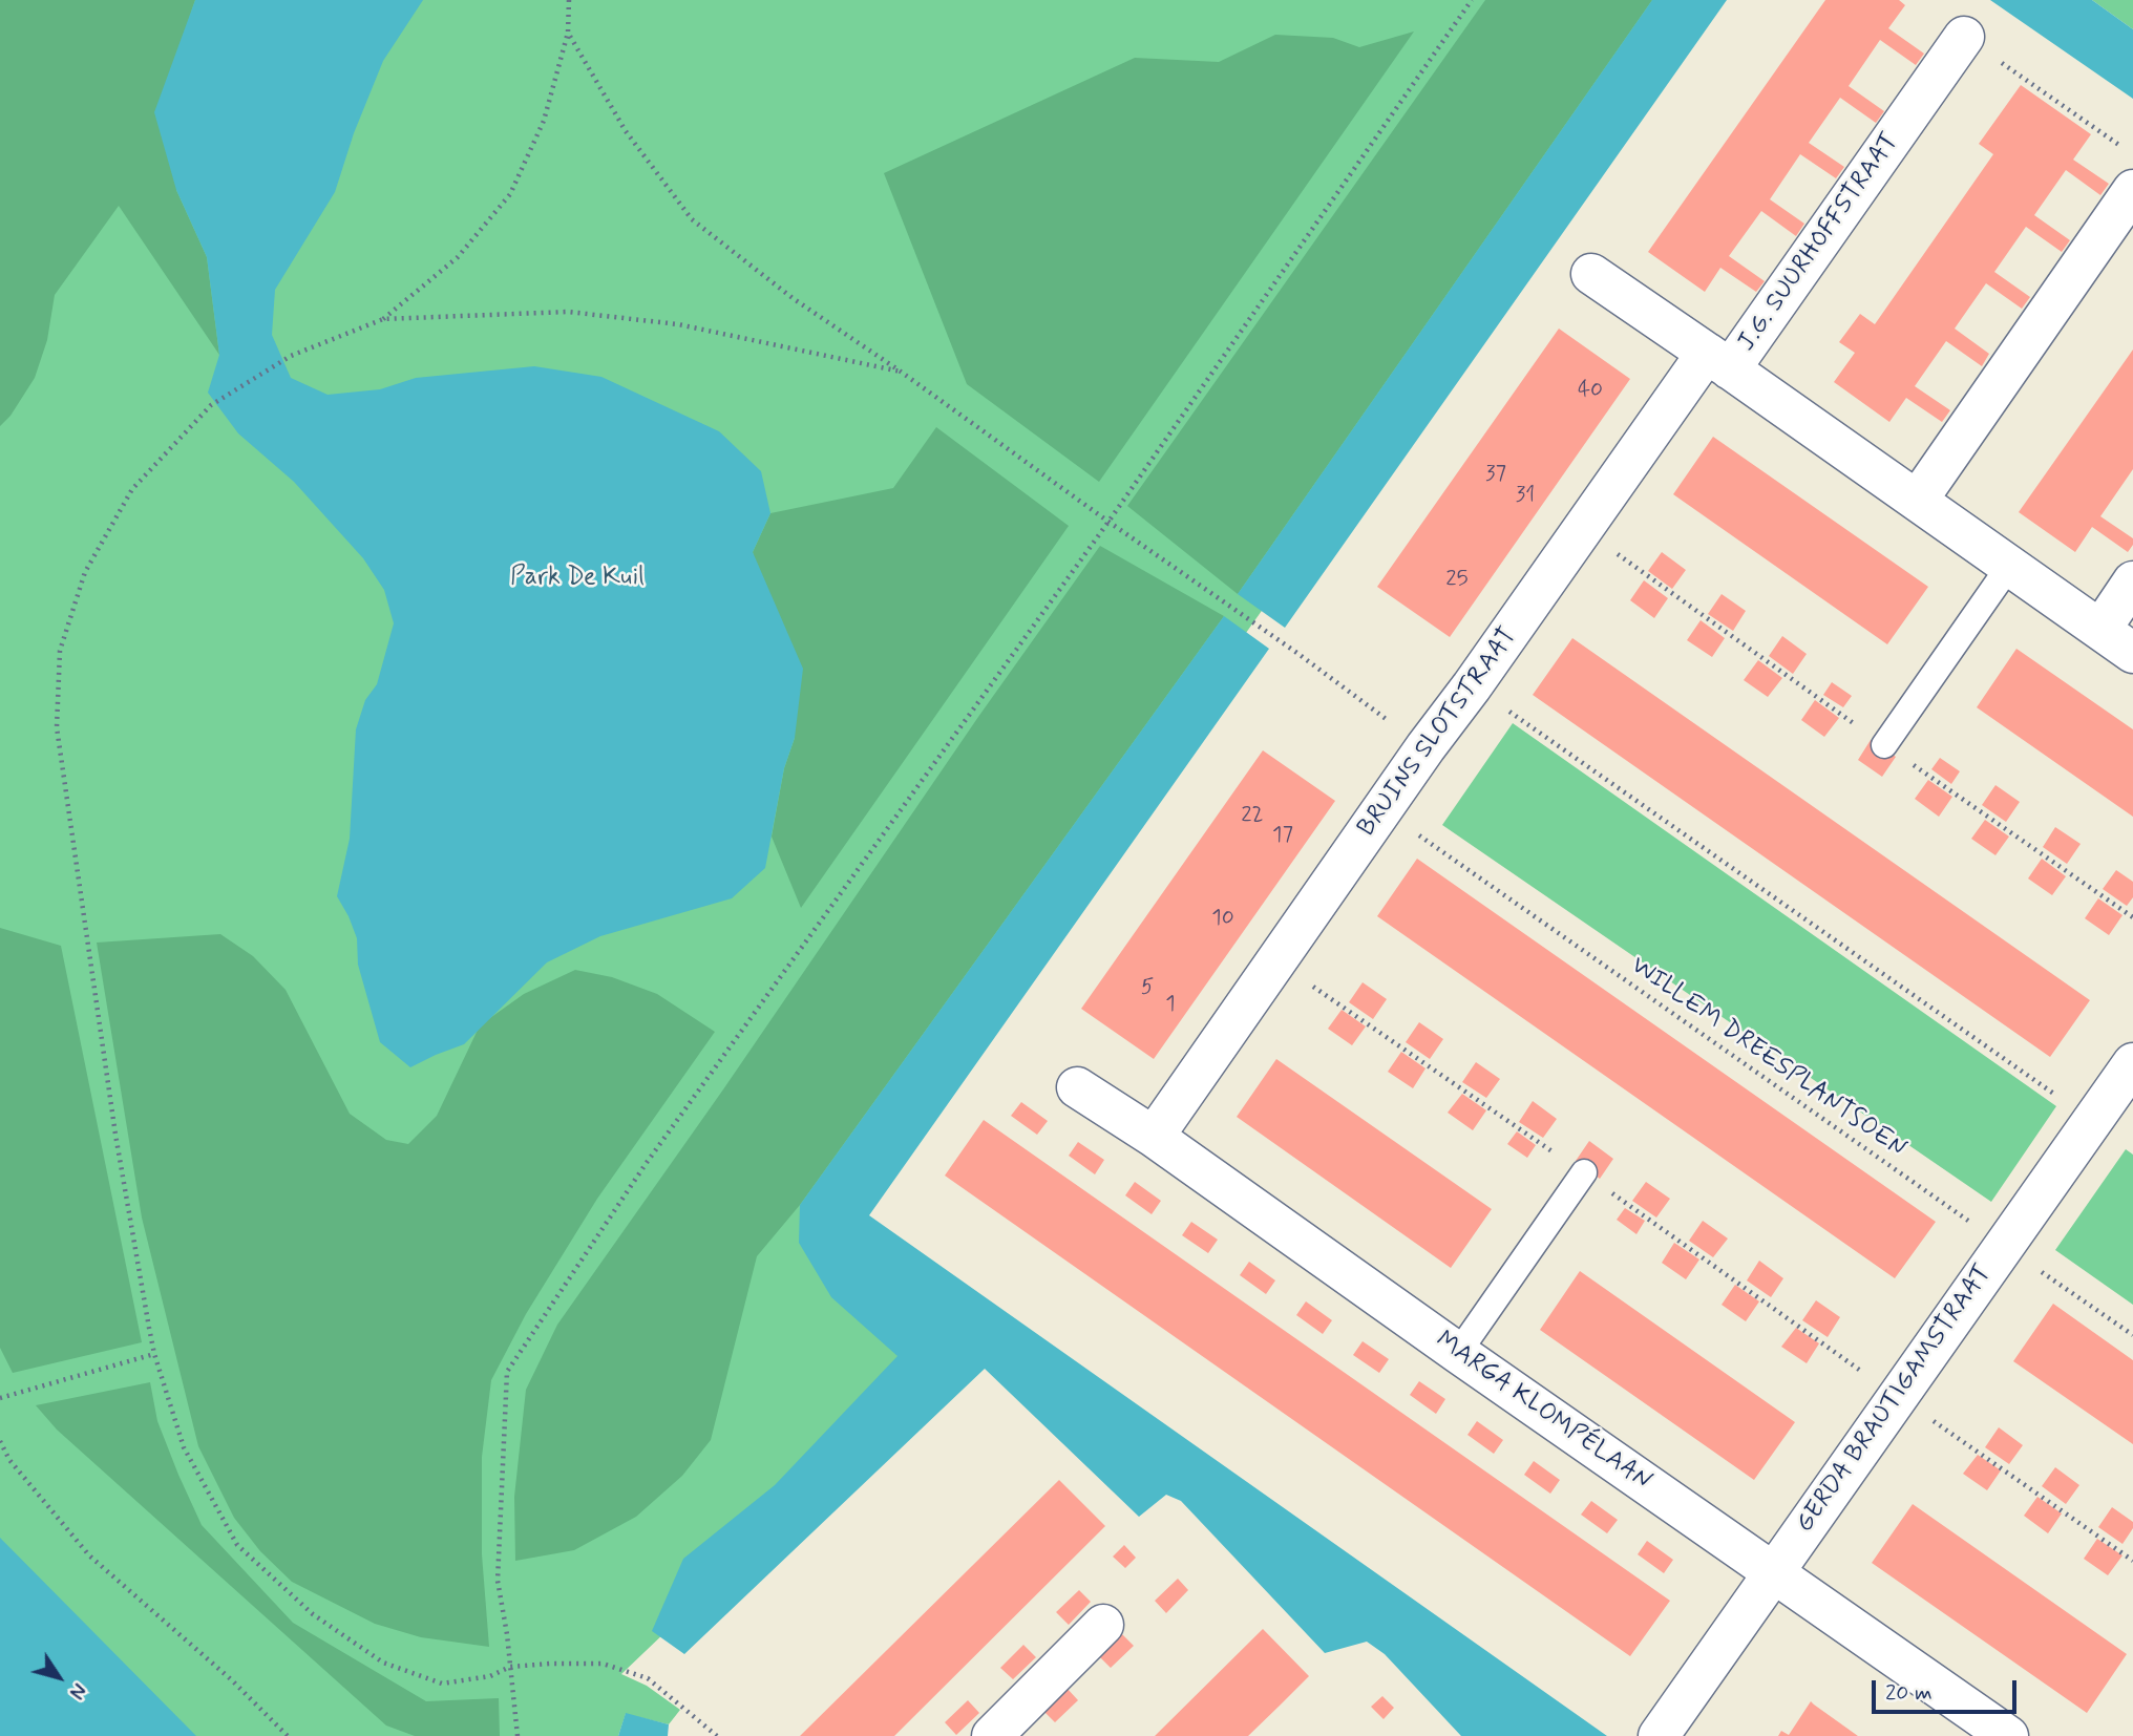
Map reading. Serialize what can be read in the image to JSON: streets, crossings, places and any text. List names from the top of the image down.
{
  "streets": {
    "street": [
      "J.G. SUURHOFFSTRAAT",
      "BRUINS SLOTSTRAAT",
      "GERDA BRAUTIGAMSTRAAT",
      "MARGA KLOMPÉLAAN"
    ],
    "path": ["WILLEM DREESPLANTSOEN"]
  },
  "crossings": [
    ["J.G. SUURHOFFSTRAAT", "BRUINS SLOTSTRAAT"],
    ["BRUINS SLOTSTRAAT", "WILLEM DREESPLANTSOEN"],
    ["BRUINS SLOTSTRAAT", "MARGA KLOMPÉLAAN"],
    ["WILLEM DREESPLANTSOEN", "GERDA BRAUTIGAMSTRAAT"],
    ["GERDA BRAUTIGAMSTRAAT", "MARGA KLOMPÉLAAN"]
  ],
  "parks": ["Park De Kuil"],
  "house_numbers": [
    "40",
    "37",
    "31",
    "25",
    "22",
    "17",
    "10",
    "5",
    "1"
  ],
  "scale_bar": "20 m",
  "north": "bottom right"
}
